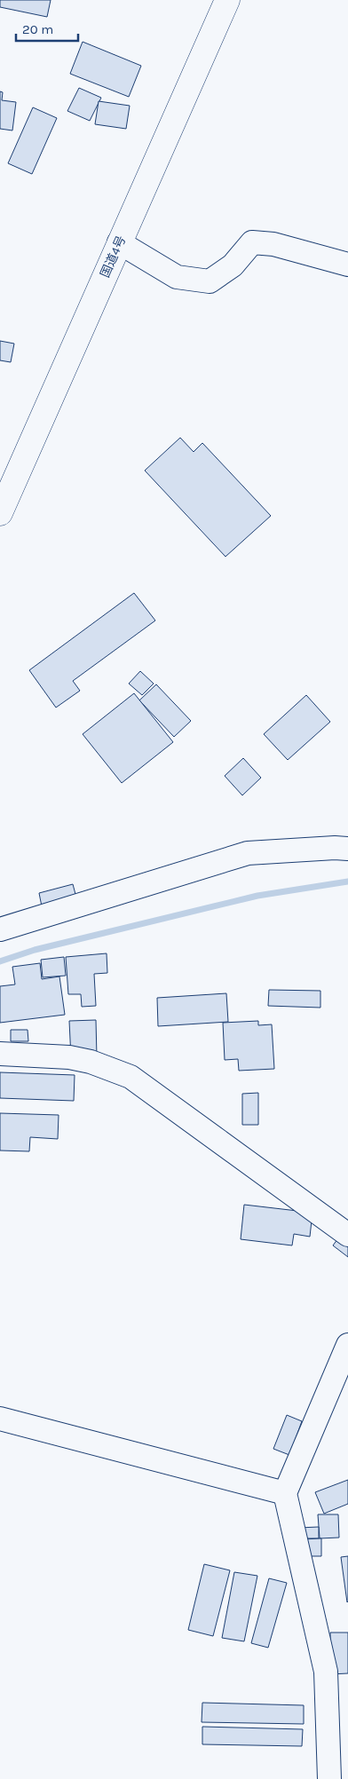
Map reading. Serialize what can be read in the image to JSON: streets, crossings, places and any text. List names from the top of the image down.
{
  "streets": {
    "highway": ["国道4号"]
  },
  "scale_bar": "20 m"
}
